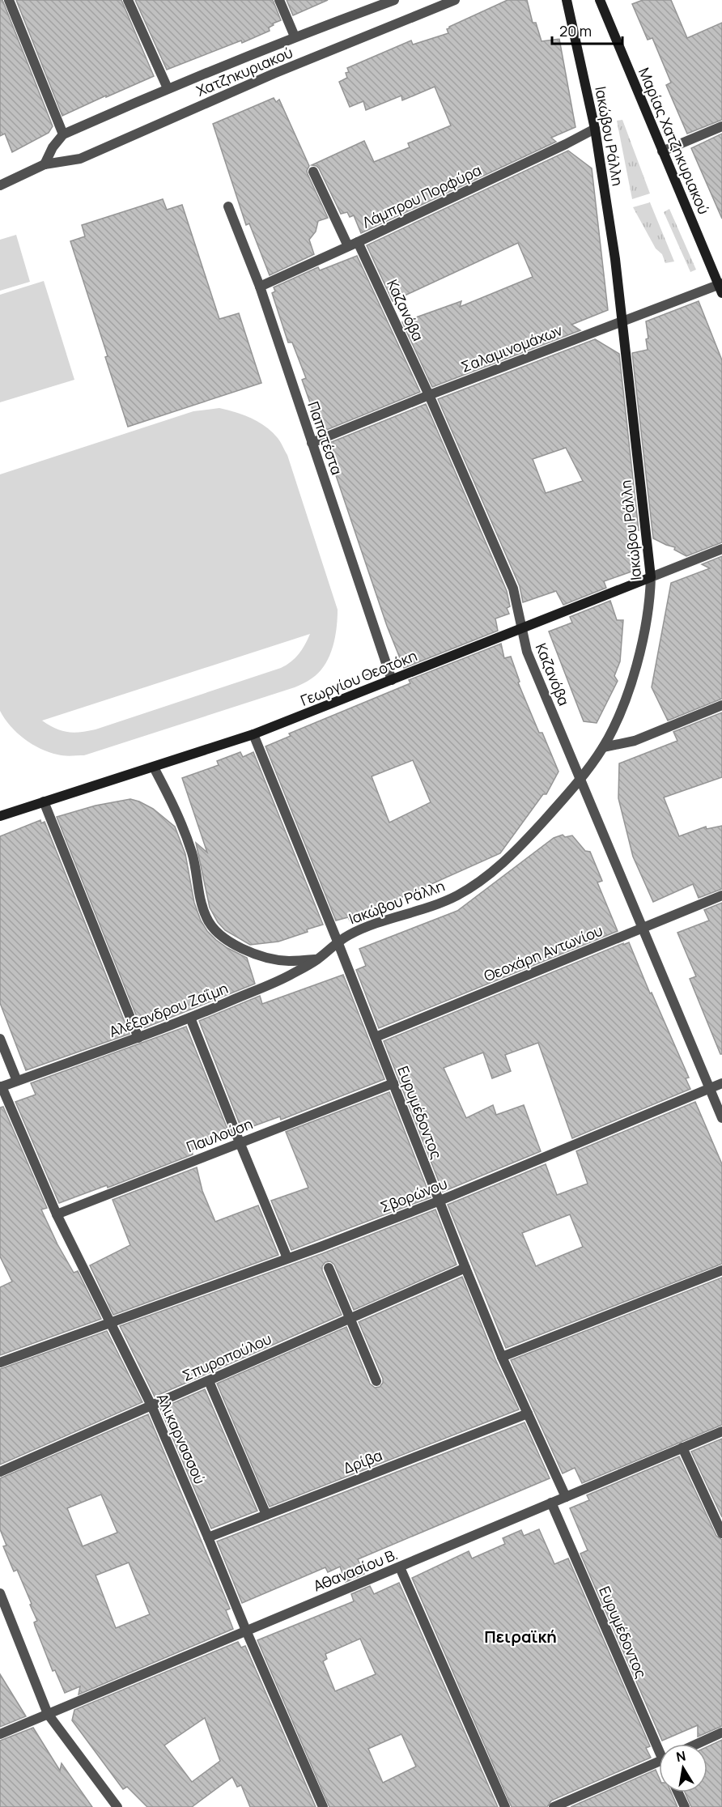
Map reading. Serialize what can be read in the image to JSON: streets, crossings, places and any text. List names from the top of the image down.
{
  "streets": {
    "main road": ["Ιακώβου Ράλλη", "Μαρίας Χατζηκυριακού", "Γεωργίου Θεοτόκη"],
    "street": [
      "Χατζηκυριακού",
      "Λάμπρου Πορφύρα",
      "Καζανόβα",
      "Σαλαμινομάχων",
      "Παπατέστα",
      "Θεοχάρη Αντωνίου",
      "Αλέξανδρου Ζαΐμη",
      "Ευρυμέδοντος",
      "Παυλούση",
      "Σβορώνου",
      "Σπυροπούλου",
      "Αλικαρνασσού",
      "Δρίβα",
      "Αθανασίου Β."
    ]
  },
  "crossings": [
    ["Ιακώβου Ράλλη", "Λάμπρου Πορφύρα"],
    ["Ιακώβου Ράλλη", "Καζανόβα"],
    ["Ιακώβου Ράλλη", "Σαλαμινομάχων"],
    ["Ιακώβου Ράλλη", "Γεωργίου Θεοτόκη"],
    ["Ιακώβου Ράλλη", "Αλέξανδρου Ζαΐμη"],
    ["Ιακώβου Ράλλη", "Ευρυμέδοντος"],
    ["Μαρίας Χατζηκυριακού", "Σαλαμινομάχων"],
    ["Λάμπρου Πορφύρα", "Καζανόβα"],
    ["Λάμπρου Πορφύρα", "Παπατέστα"],
    ["Καζανόβα", "Σαλαμινομάχων"],
    ["Καζανόβα", "Γεωργίου Θεοτόκη"],
    ["Καζανόβα", "Θεοχάρη Αντωνίου"],
    ["Καζανόβα", "Σβορώνου"],
    ["Σαλαμινομάχων", "Παπατέστα"],
    ["Παπατέστα", "Γεωργίου Θεοτόκη"],
    ["Γεωργίου Θεοτόκη", "Ευρυμέδοντος"],
    ["Θεοχάρη Αντωνίου", "Ευρυμέδοντος"],
    ["Αλέξανδρου Ζαΐμη", "Ευρυμέδοντος"],
    ["Αλέξανδρου Ζαΐμη", "Αλικαρνασσού"],
    ["Ευρυμέδοντος", "Παυλούση"],
    ["Ευρυμέδοντος", "Σβορώνου"],
    ["Ευρυμέδοντος", "Σπυροπούλου"],
    ["Ευρυμέδοντος", "Δρίβα"],
    ["Ευρυμέδοντος", "Αθανασίου Β."],
    ["Παυλούση", "Αλικαρνασσού"],
    ["Σβορώνου", "Αλικαρνασσού"],
    ["Σπυροπούλου", "Αλικαρνασσού"],
    ["Αλικαρνασσού", "Δρίβα"],
    ["Αλικαρνασσού", "Αθανασίου Β."]
  ],
  "districts": ["Πειραϊκή"],
  "scale_bar": "20 m",
  "north": "top"
}
